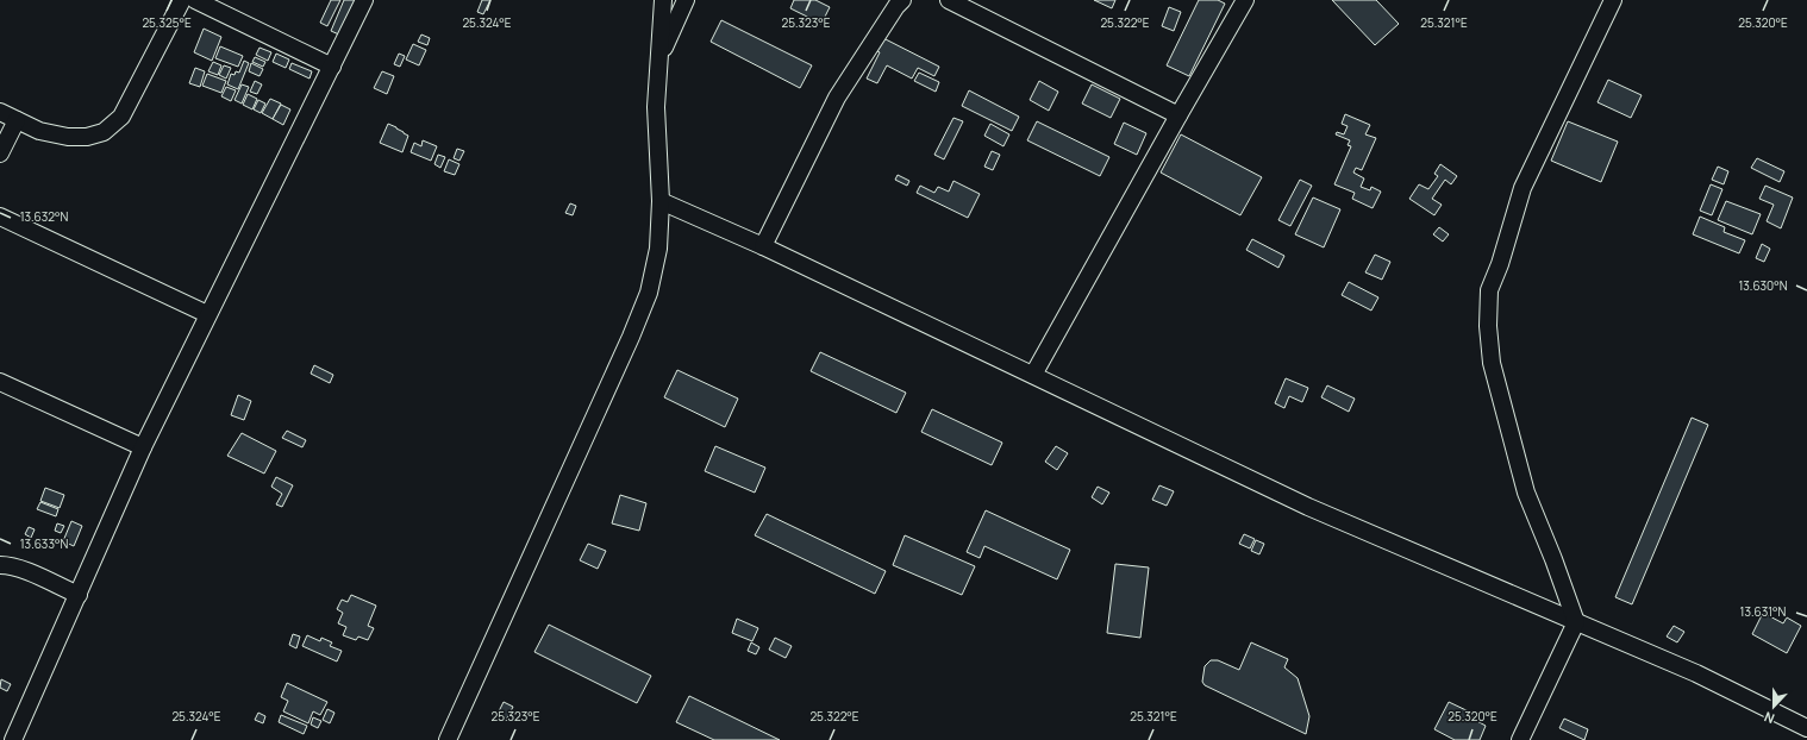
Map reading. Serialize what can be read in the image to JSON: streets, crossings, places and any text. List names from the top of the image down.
{
  "north": "bottom",
  "coordinates": [
    "25.324°E",
    "25.323°E",
    "25.322°E",
    "25.325°E",
    "25.321°E",
    "25.320°E",
    "13.632°N",
    "13.630°N",
    "13.633°N",
    "13.631°N"
  ]
}
